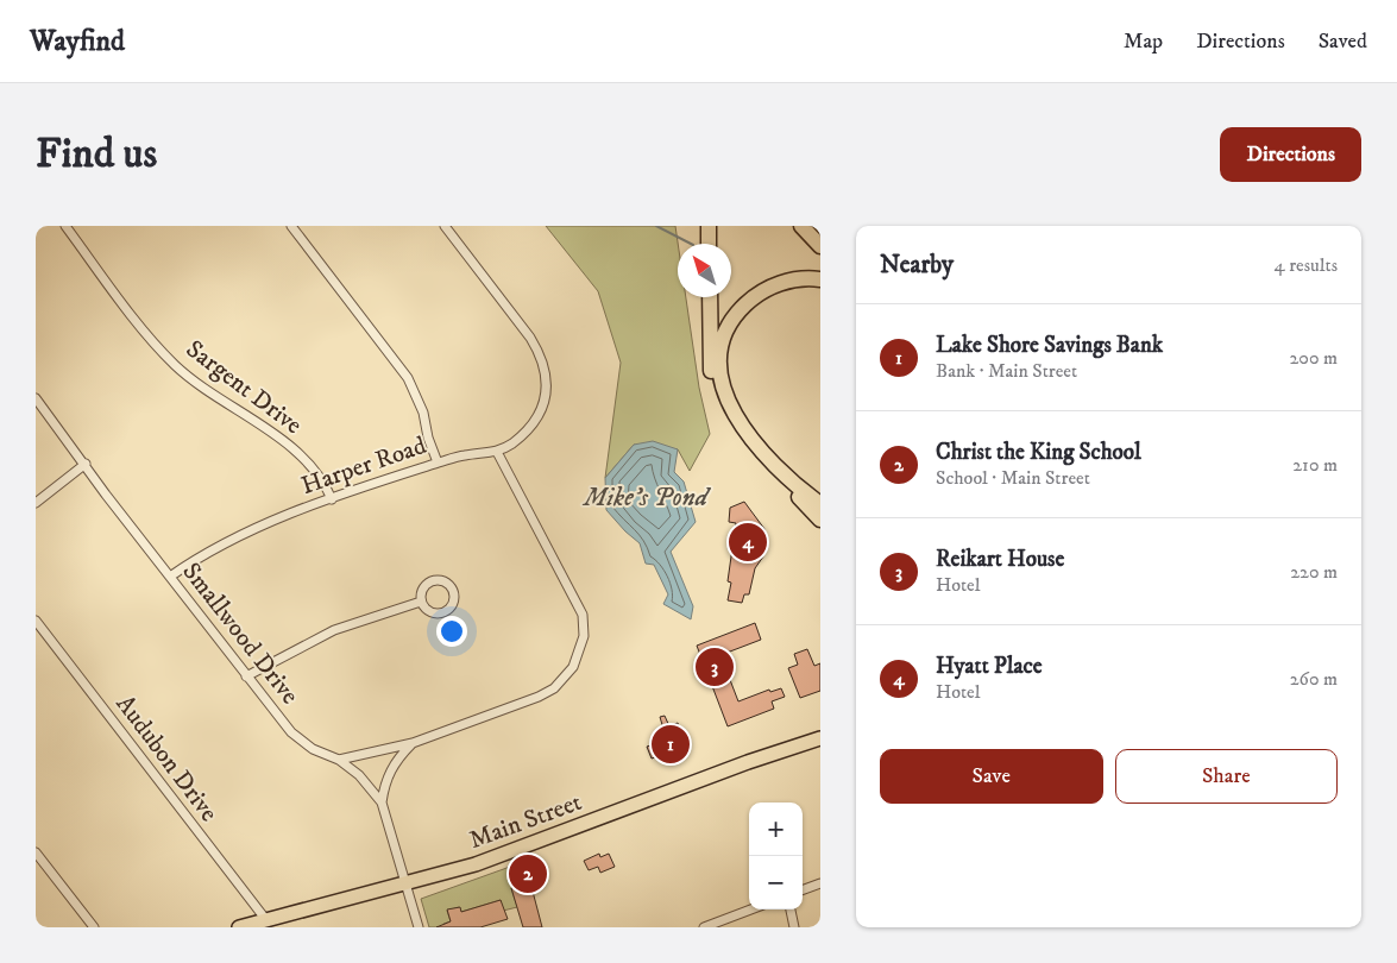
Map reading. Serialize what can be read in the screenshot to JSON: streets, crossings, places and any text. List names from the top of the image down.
{
  "streets": {
    "main road": ["Main Street"],
    "street": [
      "Sargent Drive",
      "Harper Road",
      "Smallwood Drive",
      "Audubon Drive"
    ]
  },
  "crossings": [
    ["Sargent Drive", "Harper Road"],
    ["Harper Road", "Smallwood Drive"],
    ["Smallwood Drive", "Main Street"],
    ["Audubon Drive", "Main Street"]
  ],
  "water": ["Mike's Pond"],
  "north": "top left",
  "page": {
    "header": "Wayfind",
    "nav": ["Map", "Directions", "Saved"],
    "buttons": [
      "Directions",
      ["Save", "Share"]
    ],
    "title": "Find us",
    "heading": ["Nearby", "4 results"],
    "list": [
      {
        "mark": "1",
        "name": "Lake Shore Savings Bank",
        "note": "Bank · Main Street",
        "value": "200 m"
      },
      {
        "mark": "2",
        "name": "Christ the King School",
        "note": "School · Main Street",
        "value": "210 m"
      },
      {
        "mark": "3",
        "name": "Reikart House",
        "note": "Hotel",
        "value": "220 m"
      },
      {
        "mark": "4",
        "name": "Hyatt Place",
        "note": "Hotel",
        "value": "260 m"
      }
    ],
    "pins": [
      "4",
      "3",
      "1",
      "2"
    ],
    "map_buttons": ["+", "−"]
  }
}
